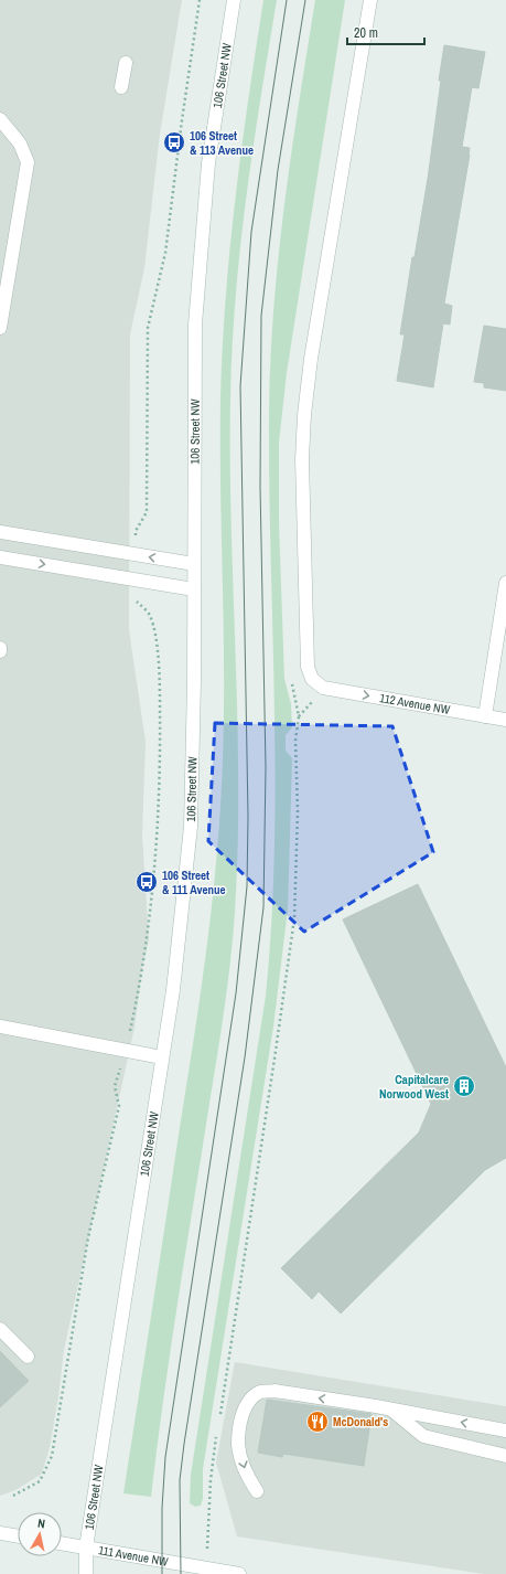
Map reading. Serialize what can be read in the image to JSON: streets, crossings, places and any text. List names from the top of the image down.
{
  "streets": {
    "street": ["106 Street NW", "112 Avenue NW", "111 Avenue NW"]
  },
  "crossings": [
    ["106 Street NW", "111 Avenue NW"]
  ],
  "one_way": ["112 Avenue NW"],
  "places": {
    "bus stop": ["106 Street & 113 Avenue", "106 Street & 111 Avenue"],
    "building": ["Capitalcare Norwood West"],
    "restaurant": ["McDonald's"]
  },
  "scale_bar": "20 m",
  "north": "top"
}
